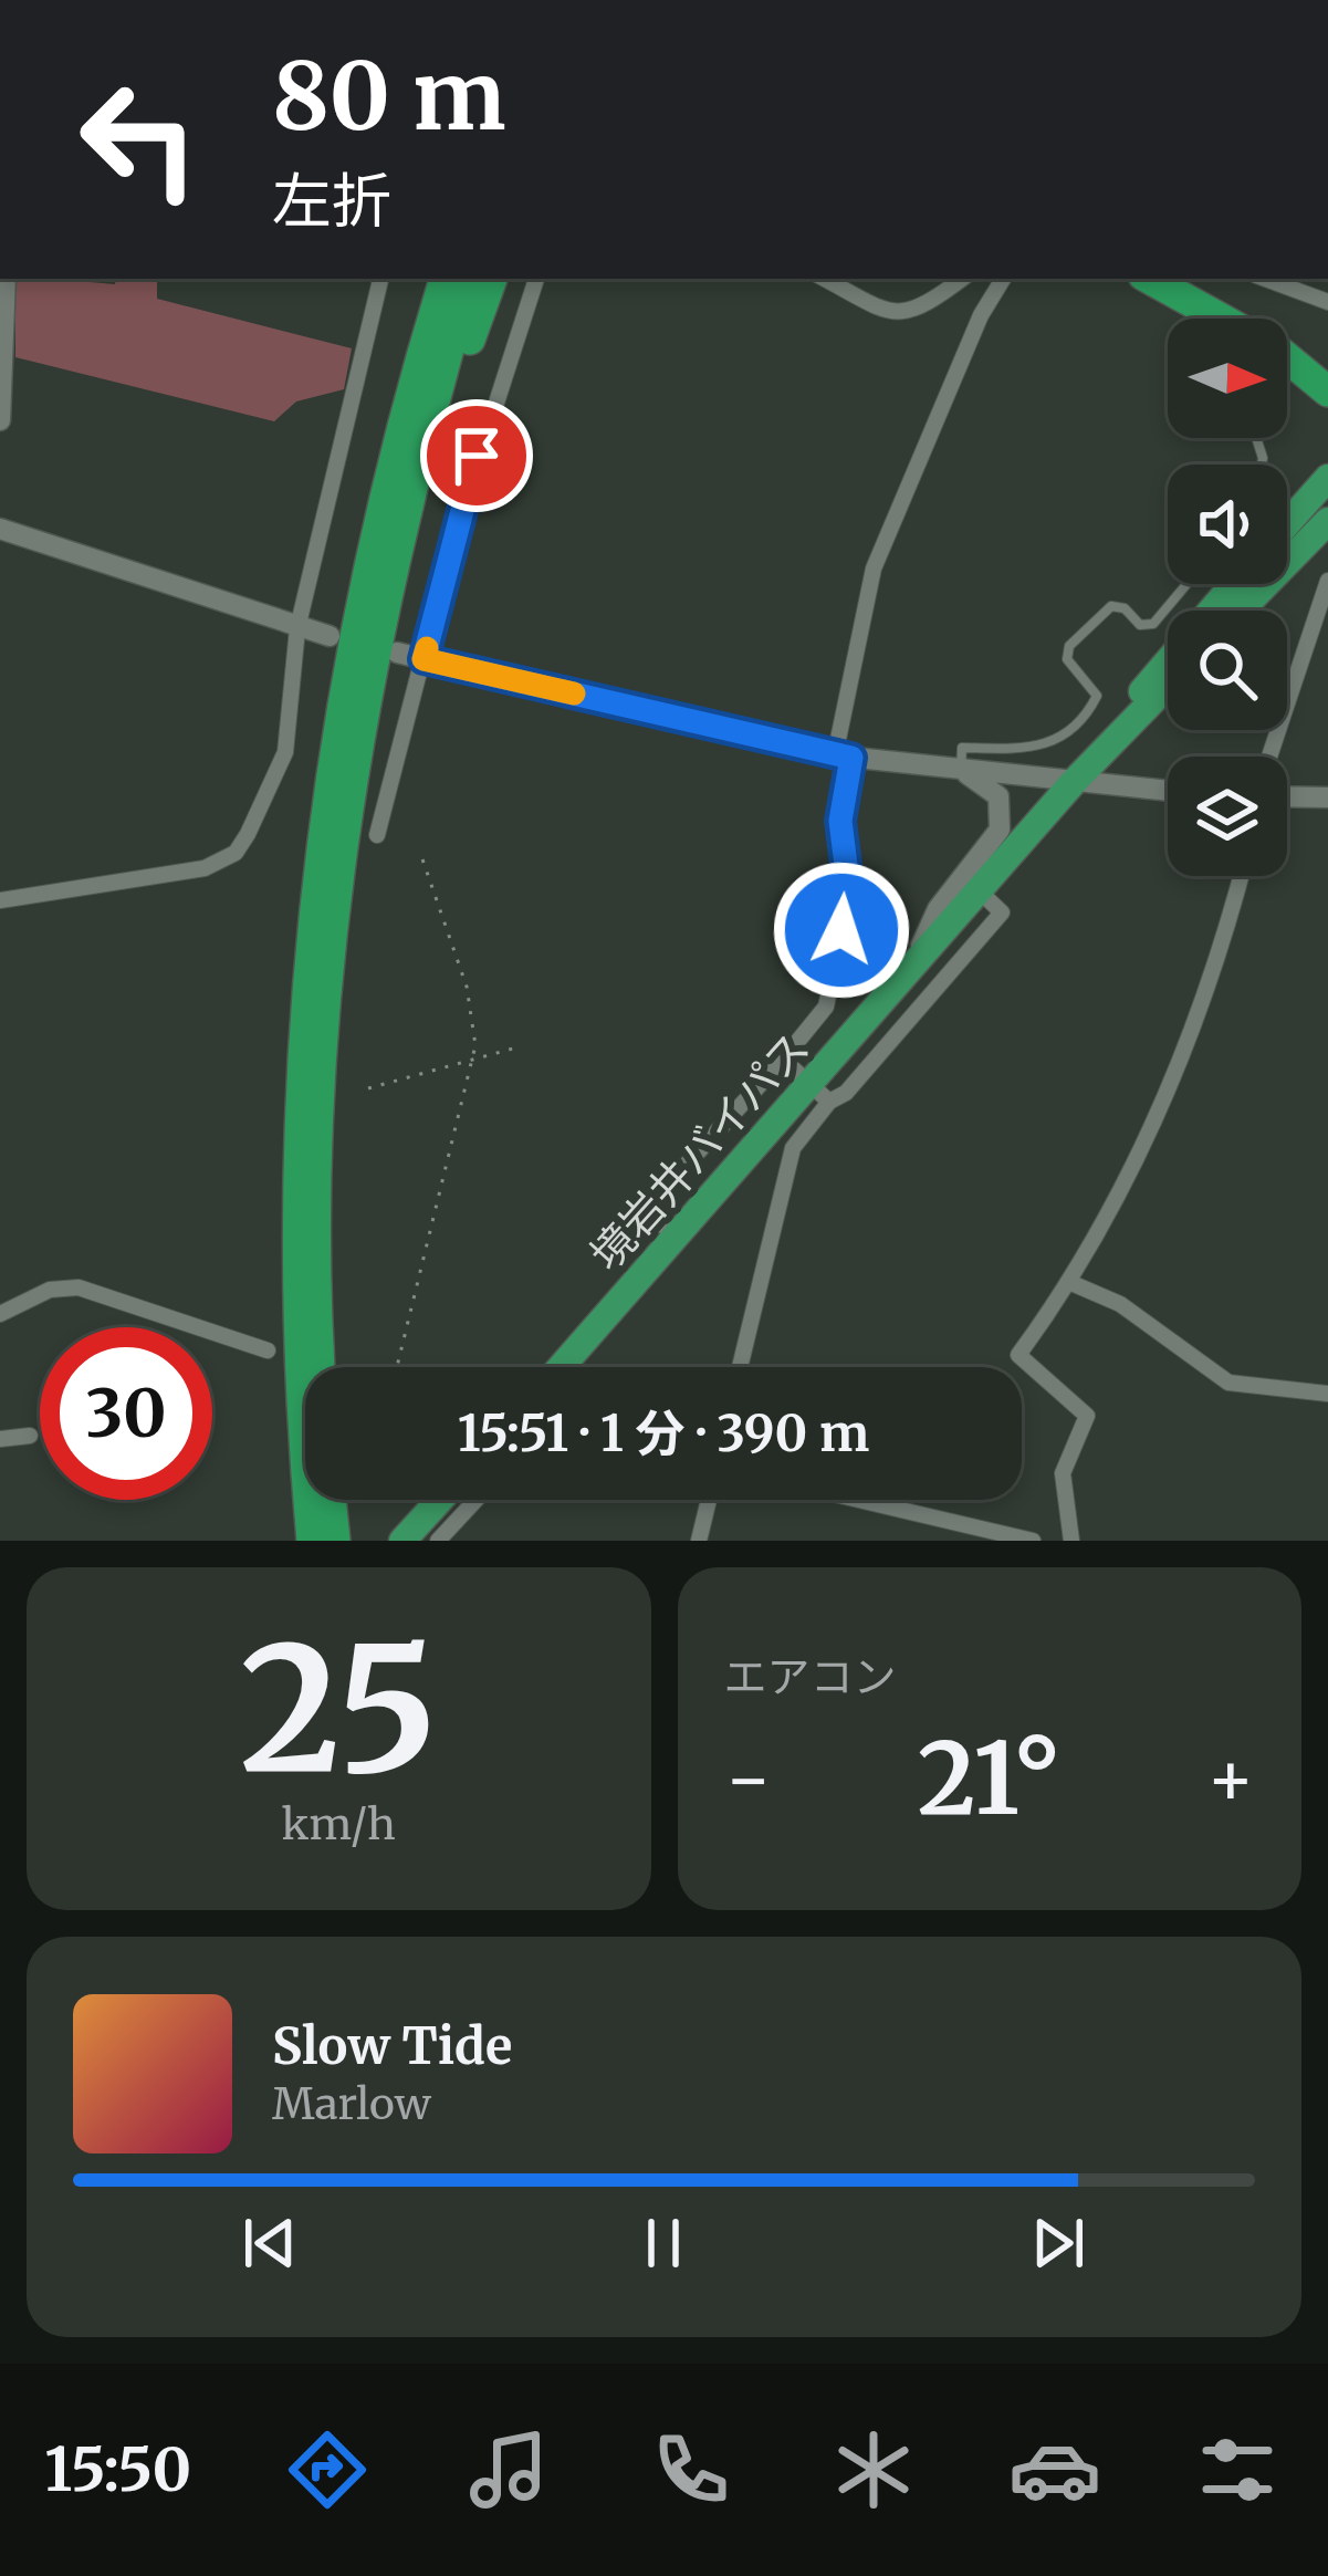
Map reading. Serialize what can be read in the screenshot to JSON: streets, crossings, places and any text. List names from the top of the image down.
{
  "streets": {
    "highway": ["境岩井バイパス"]
  },
  "north": "right",
  "page": {
    "turn": ["80 m", "左折"],
    "limit": "30",
    "trip": "15:51 · 1 分 · 390 m",
    "tile": [
      ["25", "km/h"],
      "エアコン"
    ],
    "heat": ["−", "21°", "+"],
    "song": ["Slow Tide", "Marlow"],
    "tabs": "15:50"
  }
}
